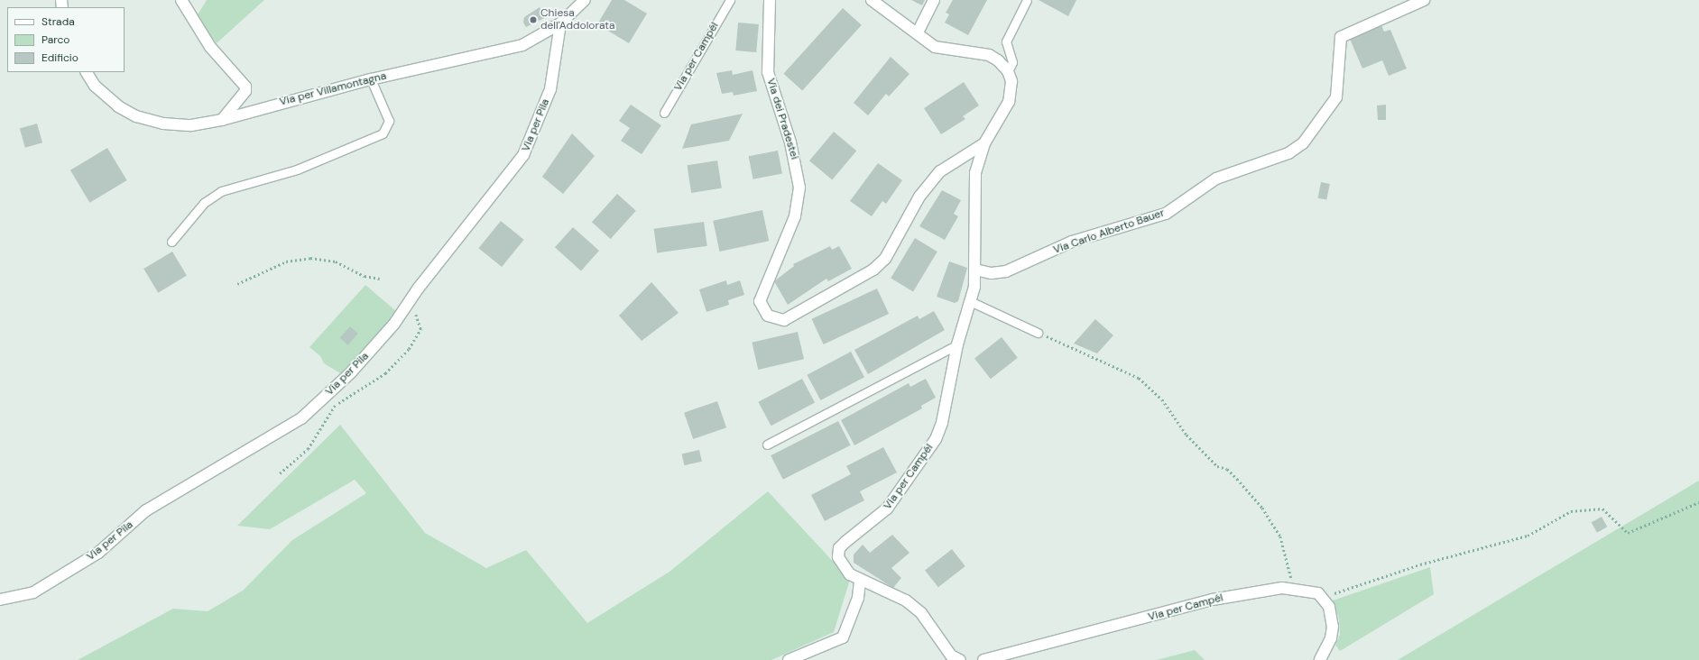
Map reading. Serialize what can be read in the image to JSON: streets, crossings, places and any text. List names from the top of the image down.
{
  "streets": {
    "street": [
      "Via per Campél",
      "Via per Villamontagna",
      "Via dei Pradestei",
      "Via per Pila",
      "Via Carlo Alberto Bauer"
    ]
  },
  "crossings": [
    ["Via per Campél", "Via dei Pradestei"],
    ["Via per Campél", "Via Carlo Alberto Bauer"],
    ["Via per Villamontagna", "Via per Pila"]
  ],
  "places": ["Chiesa dell'Addolorata"],
  "legend": ["Strada", "Parco", "Edificio"]
}
